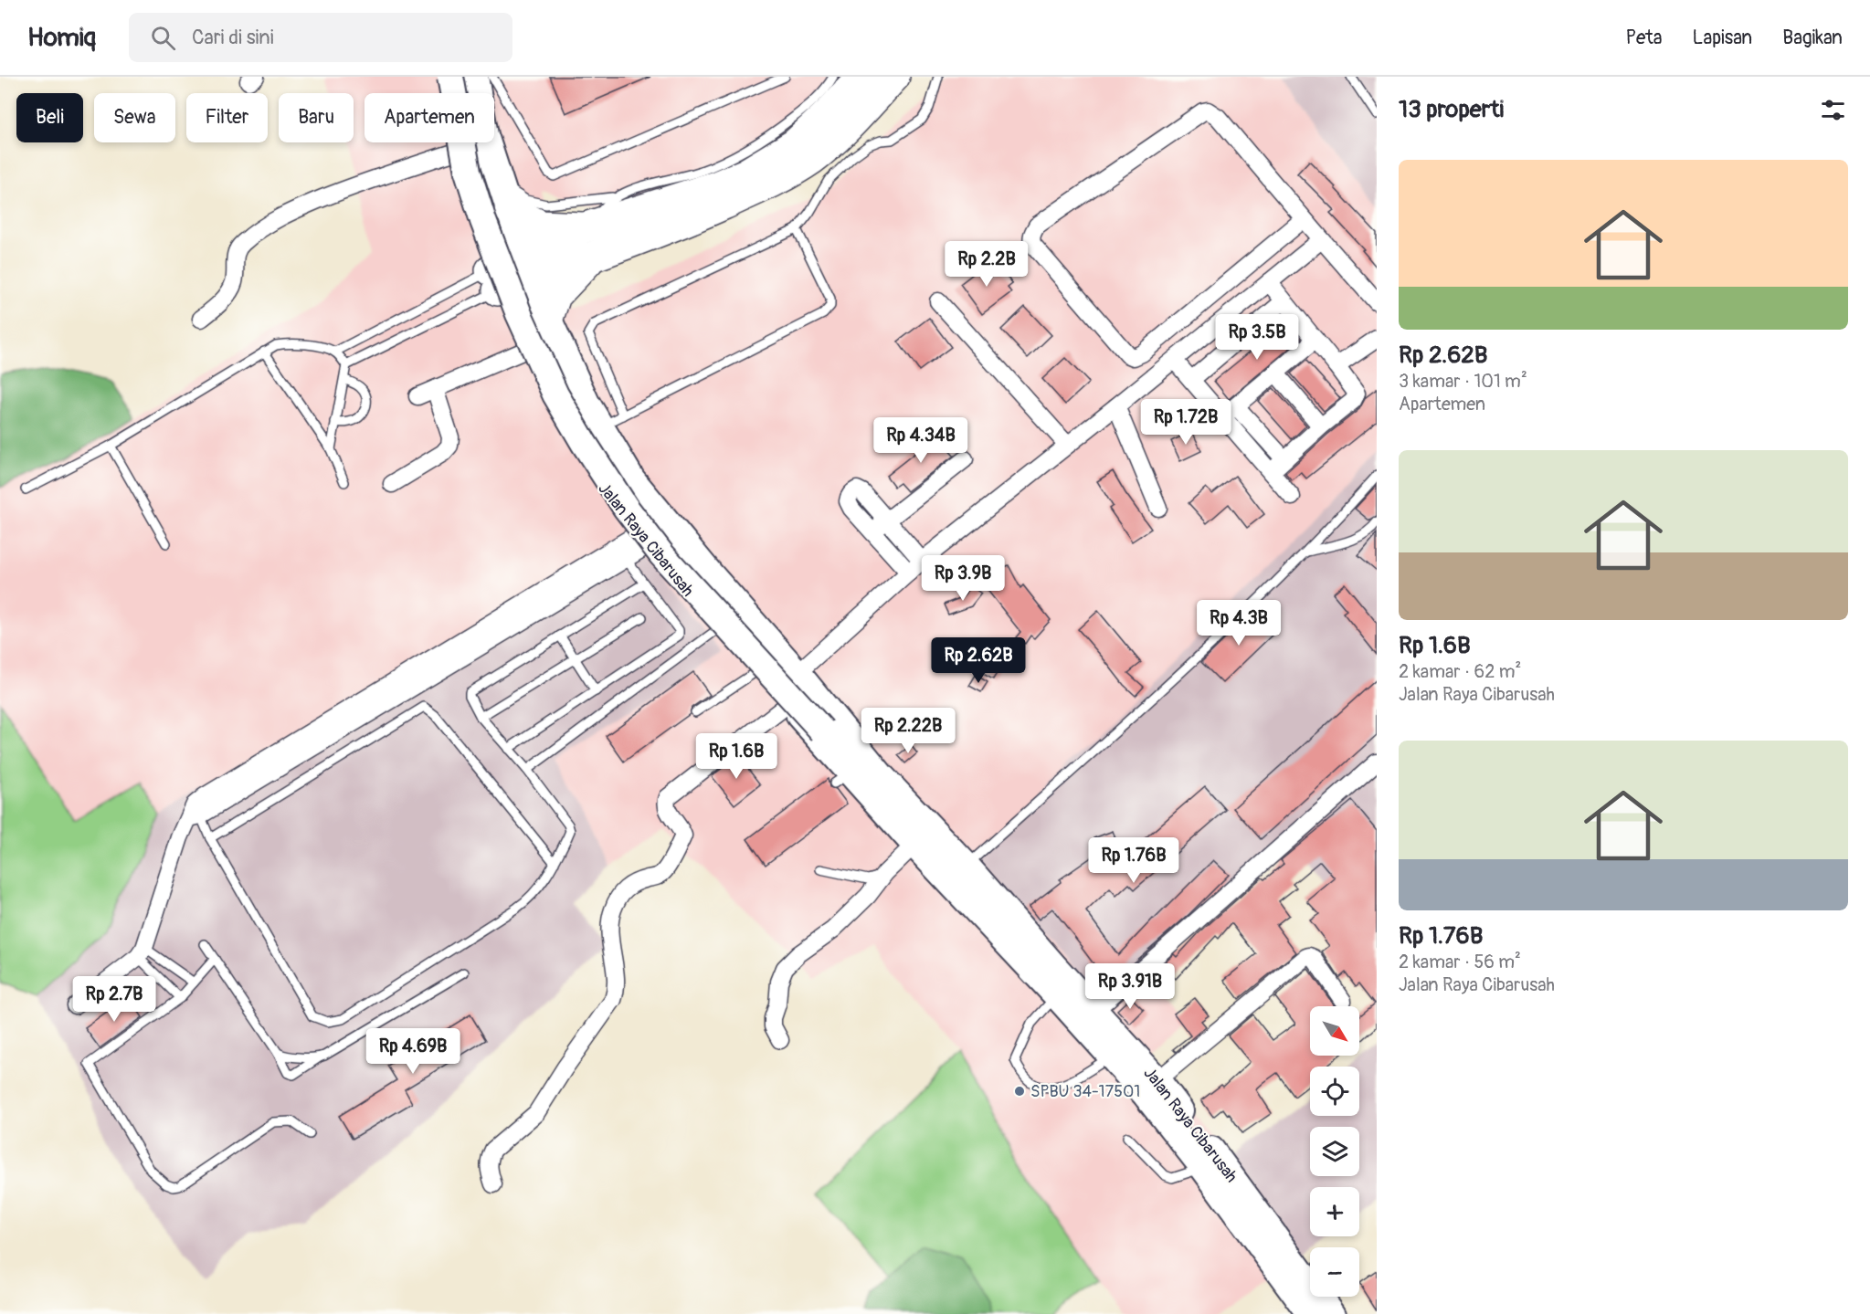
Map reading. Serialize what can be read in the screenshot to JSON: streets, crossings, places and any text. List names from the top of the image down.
{
  "streets": {
    "main road": ["Jalan Raya Cibarusah"]
  },
  "places": ["SPBU 34-17501"],
  "north": "bottom right",
  "page": {
    "header": "Homiq",
    "search": "Cari di sini",
    "nav": ["Peta", "Lapisan", "Bagikan"],
    "heading": "13 properti",
    "chip": [
      "Beli",
      "Sewa",
      "Filter",
      "Baru",
      "Apartemen"
    ],
    "list": [
      {
        "name": "Rp 2.62B",
        "note": "3 kamar · 101 m² · Apartemen"
      },
      {
        "name": "Rp 1.6B",
        "note": "2 kamar · 62 m² · Jalan Raya Cibarusah"
      },
      {
        "name": "Rp 1.76B",
        "note": "2 kamar · 56 m² · Jalan Raya Cibarusah"
      }
    ],
    "price": [
      "Rp 2.2B",
      "Rp 3.5B",
      "Rp 1.72B",
      "Rp 4.34B",
      "Rp 3.9B",
      "Rp 4.3B",
      "Rp 2.62B",
      "Rp 2.22B",
      "Rp 1.6B",
      "Rp 1.76B",
      "Rp 3.91B",
      "Rp 2.7B",
      "Rp 4.69B"
    ],
    "map_buttons": ["+", "−"]
  }
}
